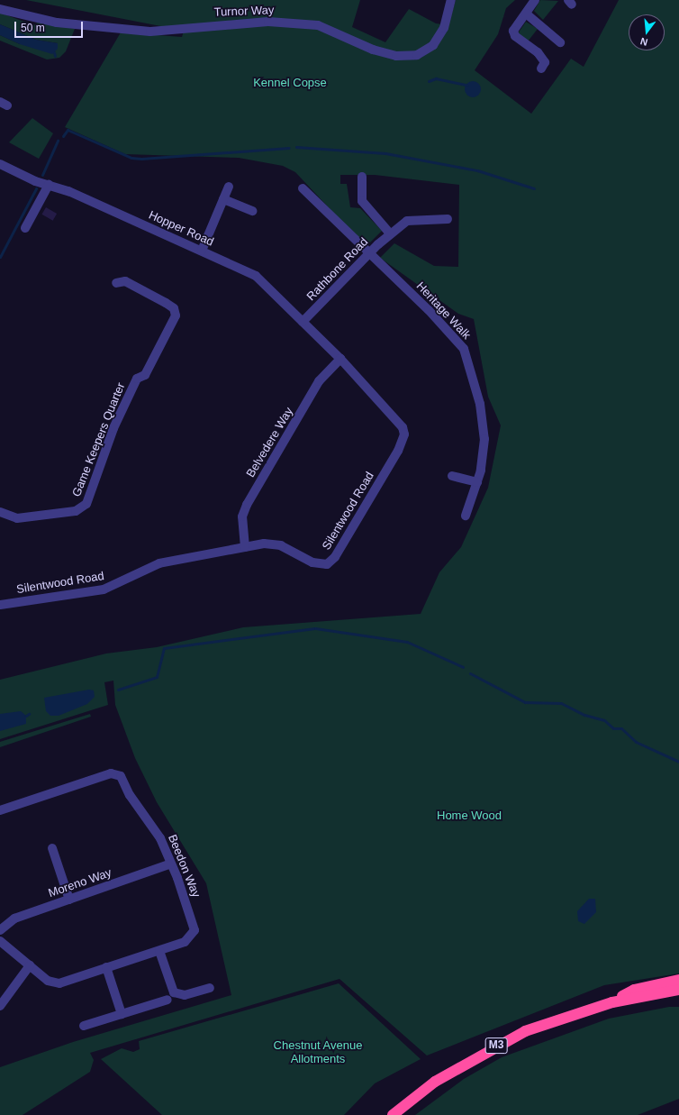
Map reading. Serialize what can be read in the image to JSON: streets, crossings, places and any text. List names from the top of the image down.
{
  "streets": {
    "highway": ["M3"],
    "street": [
      "Turnor Way",
      "Hopper Road",
      "Rathbone Road",
      "Heritage Walk",
      "Game Keepers Quarter",
      "Belvedere Way",
      "Silentwood Road",
      "Beedon Way",
      "Moreno Way"
    ]
  },
  "crossings": [
    ["Hopper Road", "Rathbone Road"],
    ["Hopper Road", "Silentwood Road"],
    ["Rathbone Road", "Heritage Walk"],
    ["Rathbone Road", "Silentwood Road"],
    ["Belvedere Way", "Silentwood Road"],
    ["Beedon Way", "Moreno Way"]
  ],
  "parks": ["Kennel Copse", "Home Wood", "Chestnut Avenue Allotments"],
  "scale_bar": "50 m",
  "north": "bottom"
}
